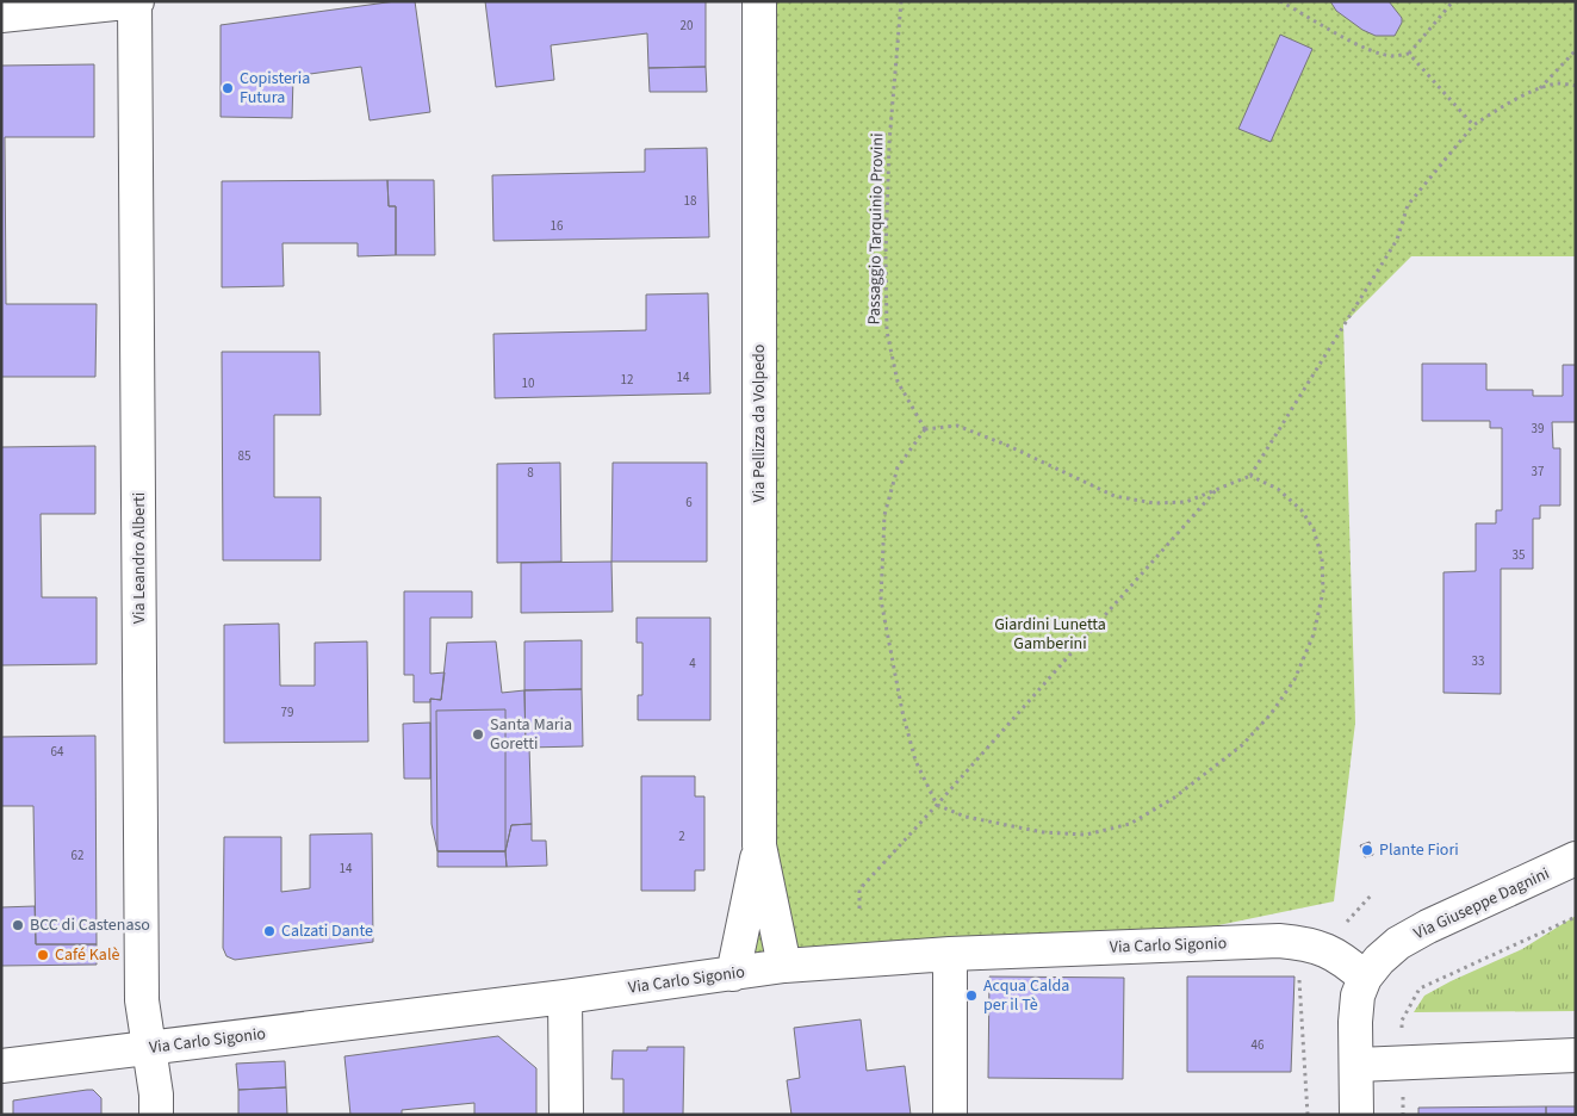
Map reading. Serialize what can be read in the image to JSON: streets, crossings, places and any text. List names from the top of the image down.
{
  "streets": {
    "street": [
      "Via Pellizza da Volpedo",
      "Via Leandro Alberti",
      "Via Giuseppe Dagnini",
      "Via Carlo Sigonio"
    ],
    "path": ["Passaggio Tarquinio Provini"]
  },
  "crossings": [
    ["Via Pellizza da Volpedo", "Via Carlo Sigonio"],
    ["Via Leandro Alberti", "Via Carlo Sigonio"],
    ["Via Giuseppe Dagnini", "Via Carlo Sigonio"]
  ],
  "parks": ["Giardini Lunetta Gamberini"],
  "places": [
    "Copisteria Futura",
    "Santa Maria Goretti",
    "Plante Fiori",
    "BCC di Castenaso",
    "Calzati Dante",
    "Café Kalè",
    "Acqua Calda per il Tè"
  ],
  "house_numbers": [
    "20",
    "18",
    "16",
    "14",
    "12",
    "10",
    "39",
    "85",
    "37",
    "8",
    "6",
    "35",
    "33",
    "4",
    "79",
    "64",
    "2",
    "62",
    "14",
    "46"
  ]
}
